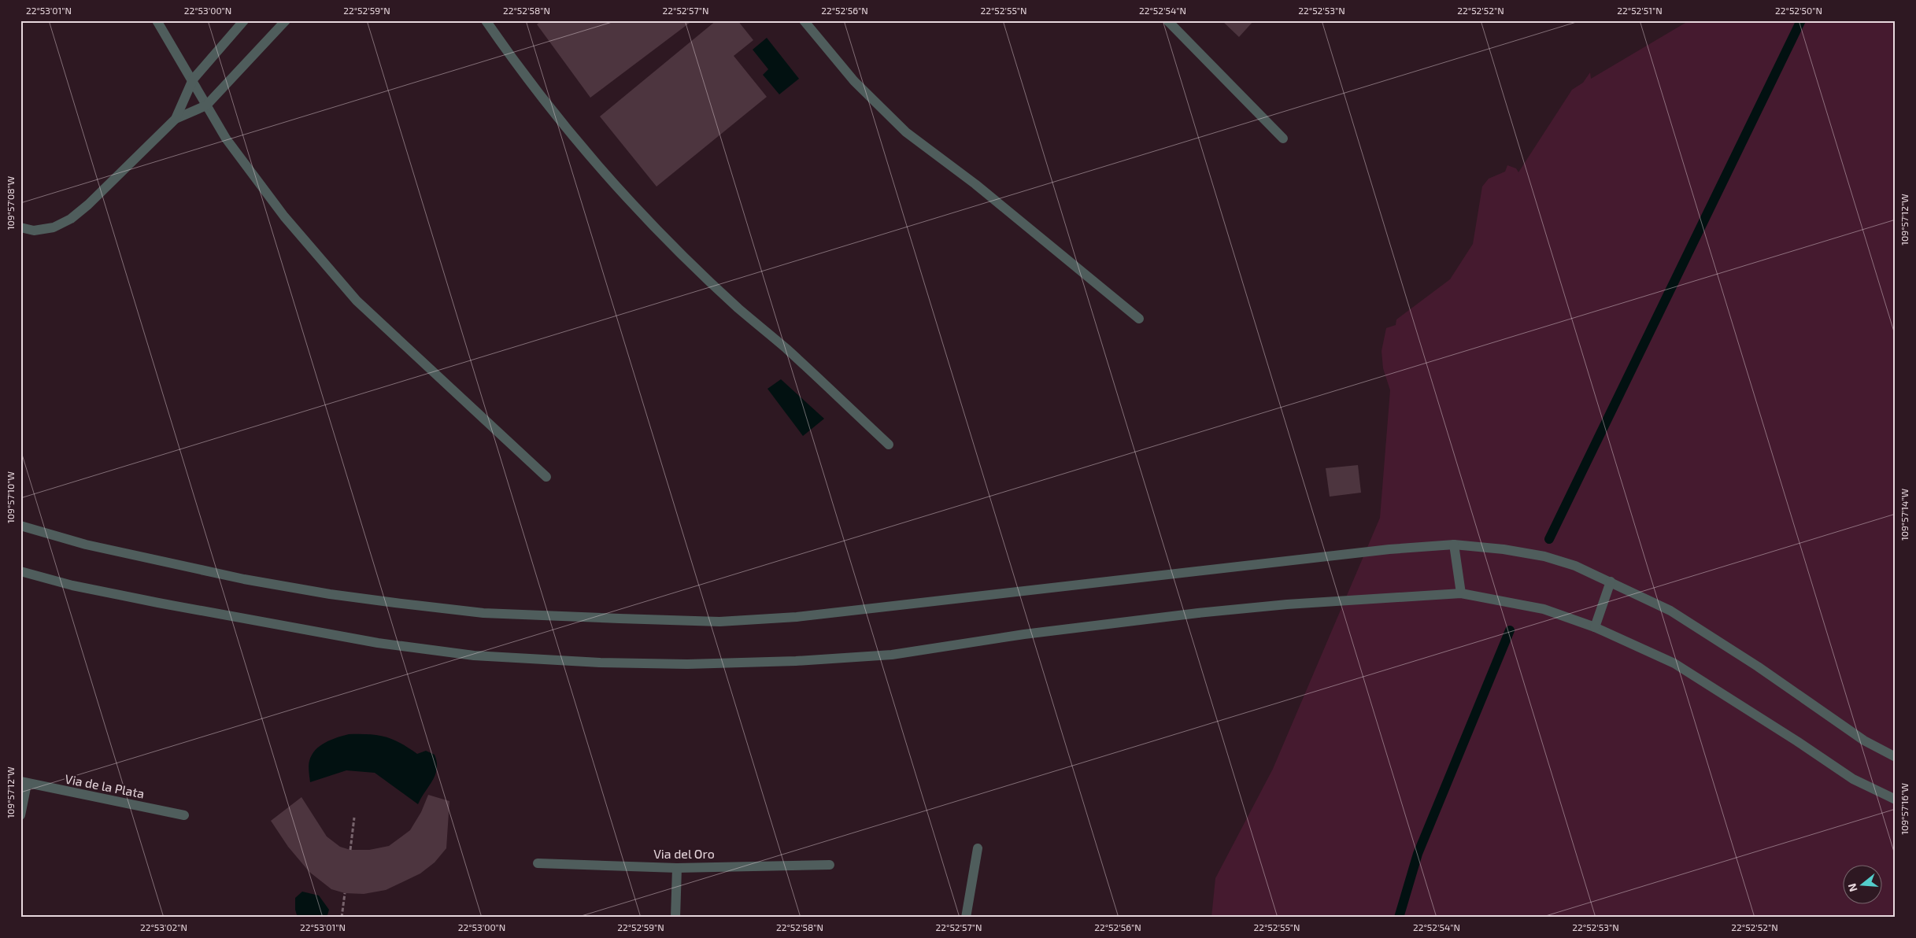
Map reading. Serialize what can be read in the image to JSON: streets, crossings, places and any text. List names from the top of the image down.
{
  "streets": {
    "street": ["Via de la Plata", "Via del Oro"]
  },
  "north": "left",
  "coordinates": [
    "22°53'01\"N",
    "22°53'00\"N",
    "22°52'59\"N",
    "22°52'58\"N",
    "22°52'57\"N",
    "22°52'56\"N",
    "22°52'55\"N",
    "22°52'54\"N",
    "22°52'53\"N",
    "22°52'52\"N",
    "22°52'51\"N",
    "22°52'50\"N",
    "109°57'08\"W",
    "109°57'12\"W",
    "109°57'10\"W",
    "109°57'14\"W",
    "109°57'16\"W",
    "22°53'02\"N"
  ]
}
